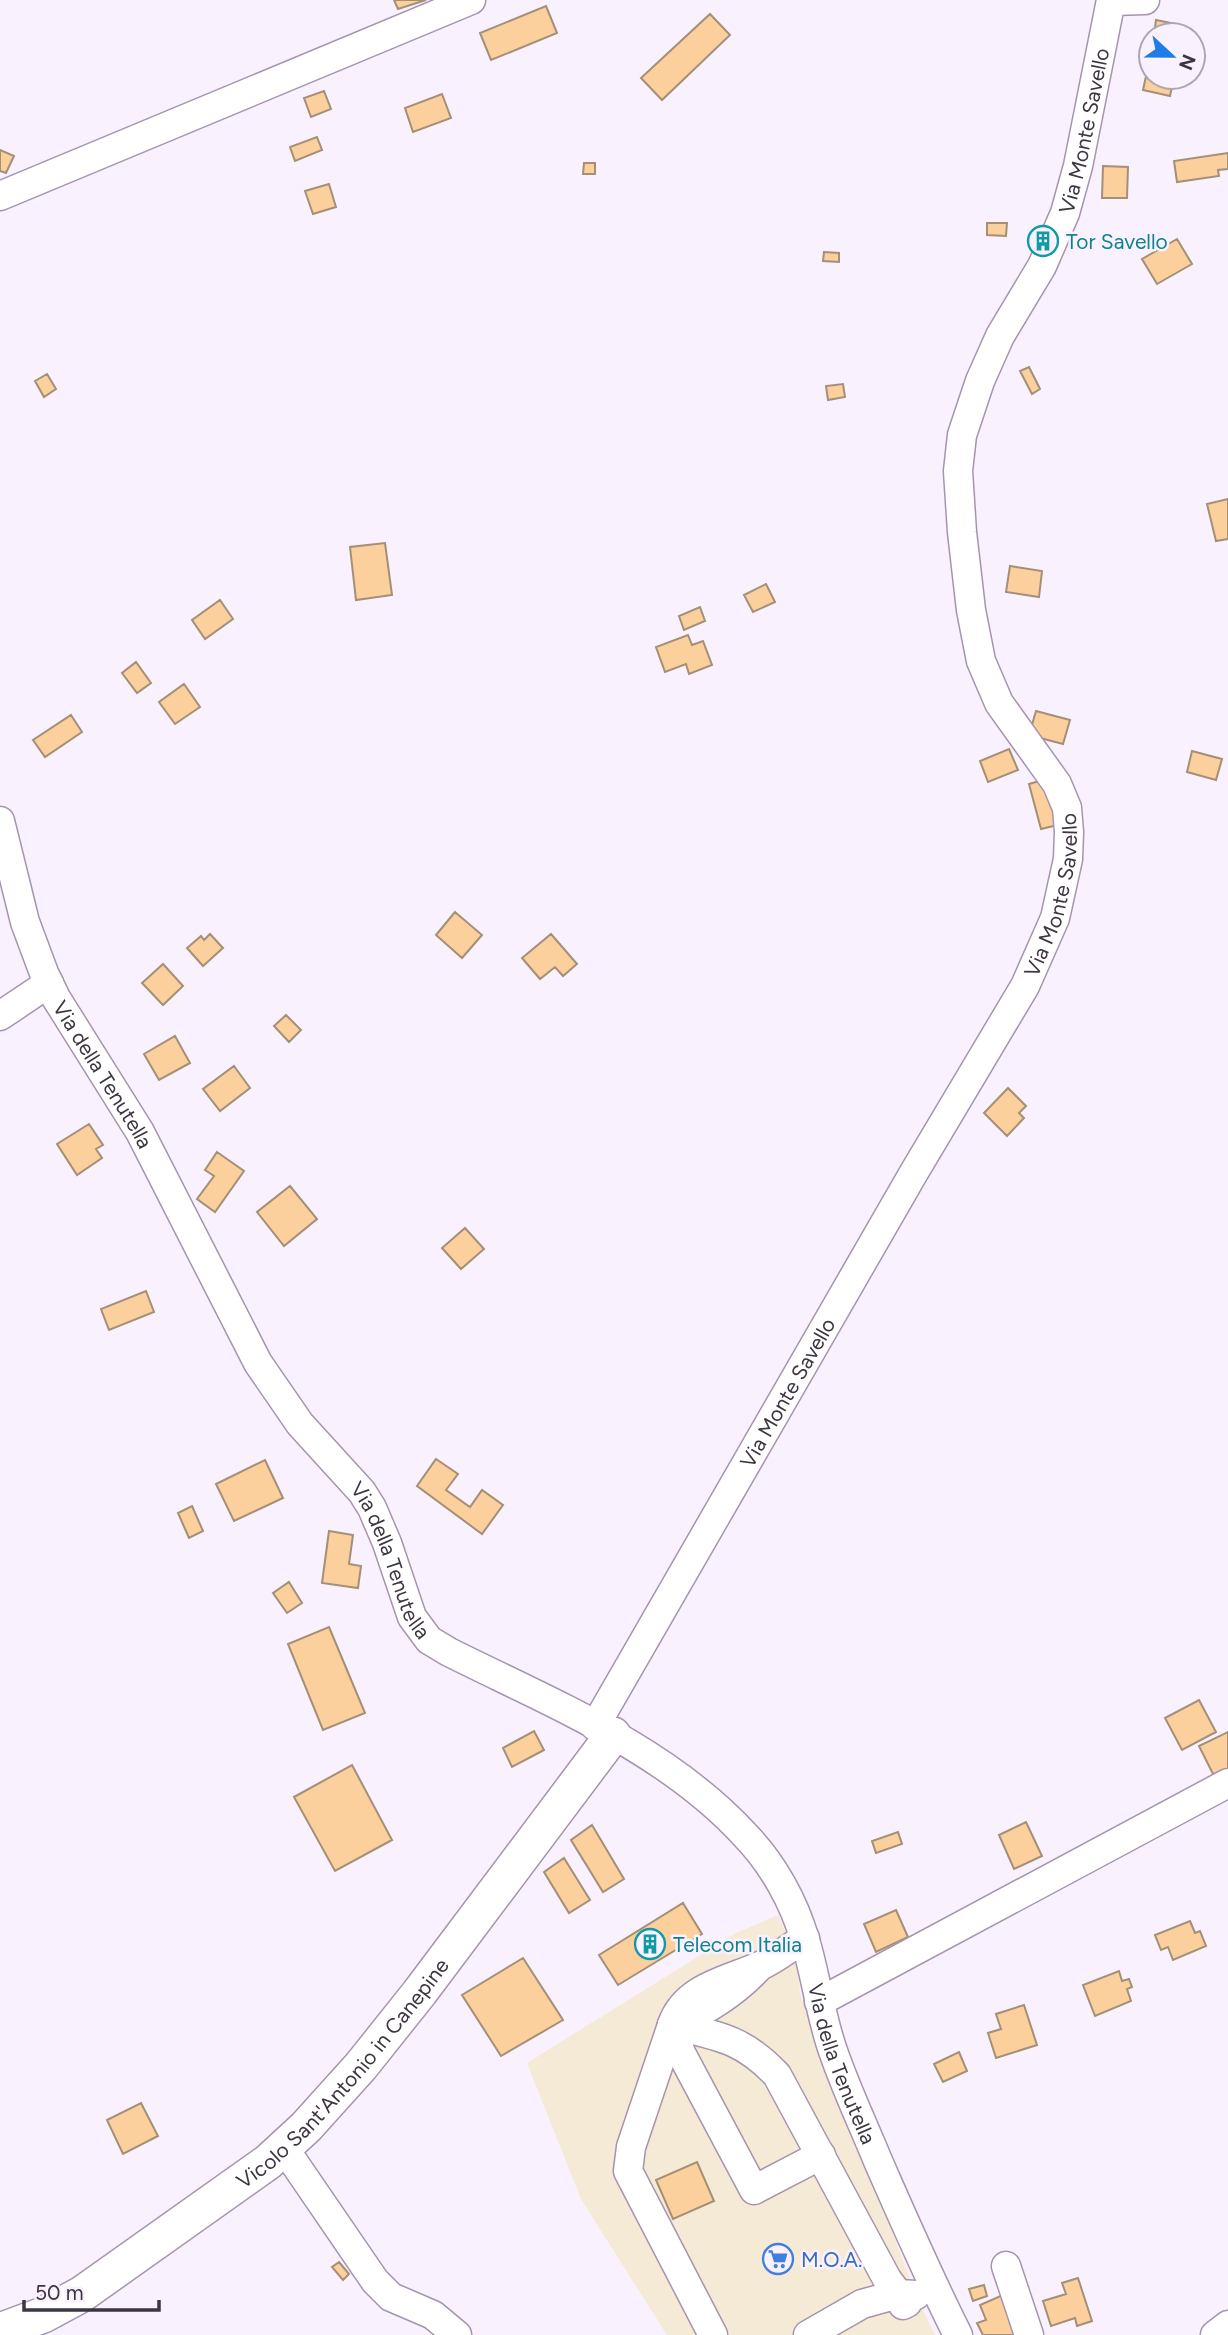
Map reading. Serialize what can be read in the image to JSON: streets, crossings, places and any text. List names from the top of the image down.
{
  "streets": {
    "main road": ["Vicolo Sant'Antonio in Canepine"],
    "street": ["Via Monte Savello", "Via della Tenutella"]
  },
  "crossings": [
    ["Via Monte Savello", "Via della Tenutella"],
    ["Via Monte Savello", "Vicolo Sant'Antonio in Canepine"],
    ["Via della Tenutella", "Vicolo Sant'Antonio in Canepine"]
  ],
  "places": {
    "building": ["Tor Savello", "Telecom Italia"],
    "supermarket": ["M.O.A."]
  },
  "scale_bar": "50 m",
  "north": "right"
}
